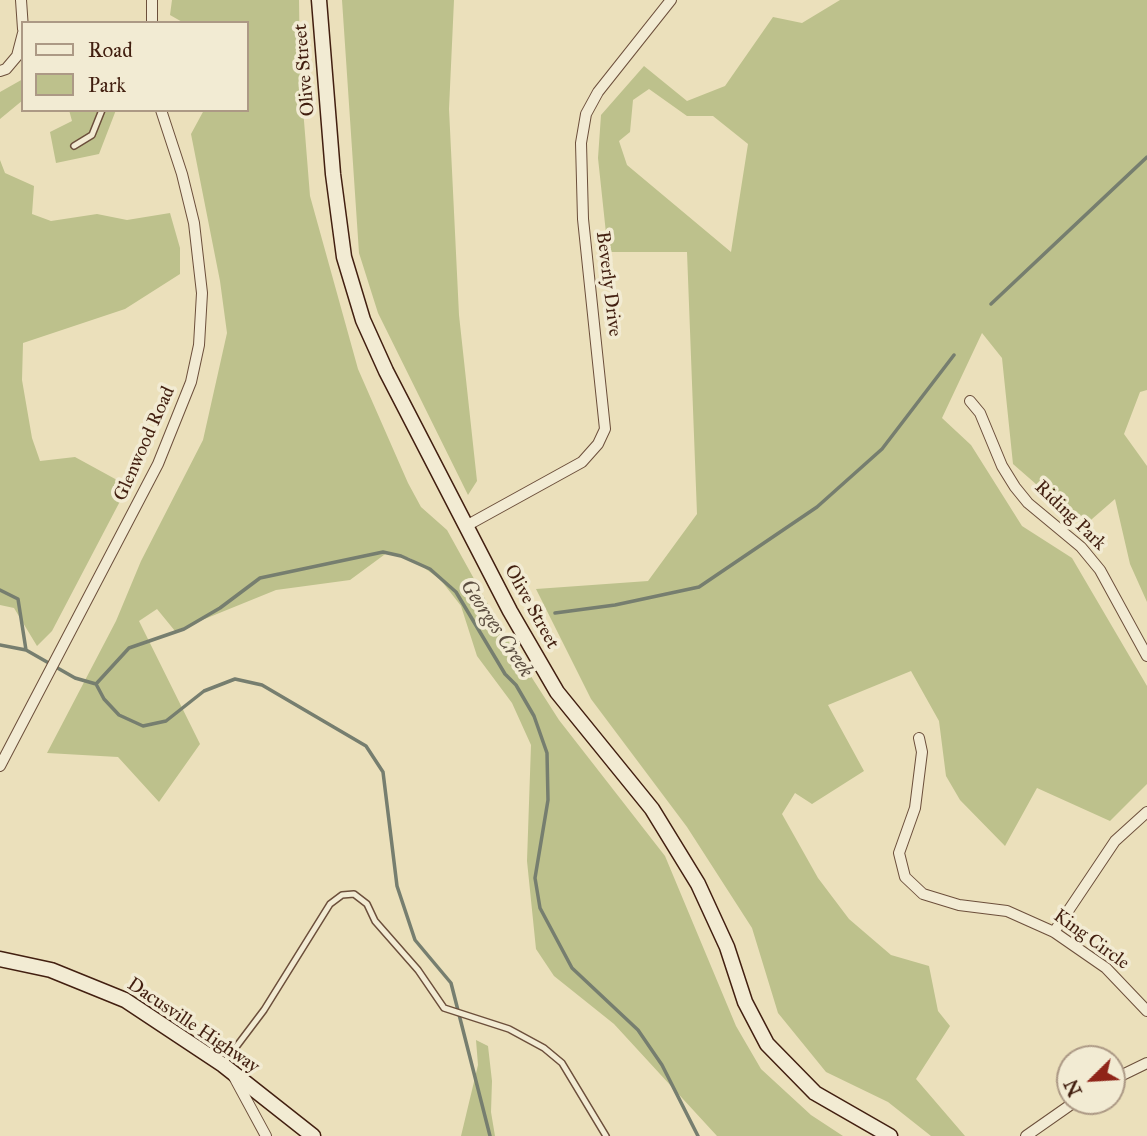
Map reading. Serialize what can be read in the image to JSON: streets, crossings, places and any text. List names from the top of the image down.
{
  "streets": {
    "street": [
      "Olive Street",
      "Beverly Drive",
      "Glenwood Road",
      "Riding Park",
      "King Circle",
      "Dacusville Highway"
    ]
  },
  "crossings": [
    ["Olive Street", "Beverly Drive"]
  ],
  "water": ["Georges Creek"],
  "legend": ["Road", "Park"],
  "north": "bottom left"
}
